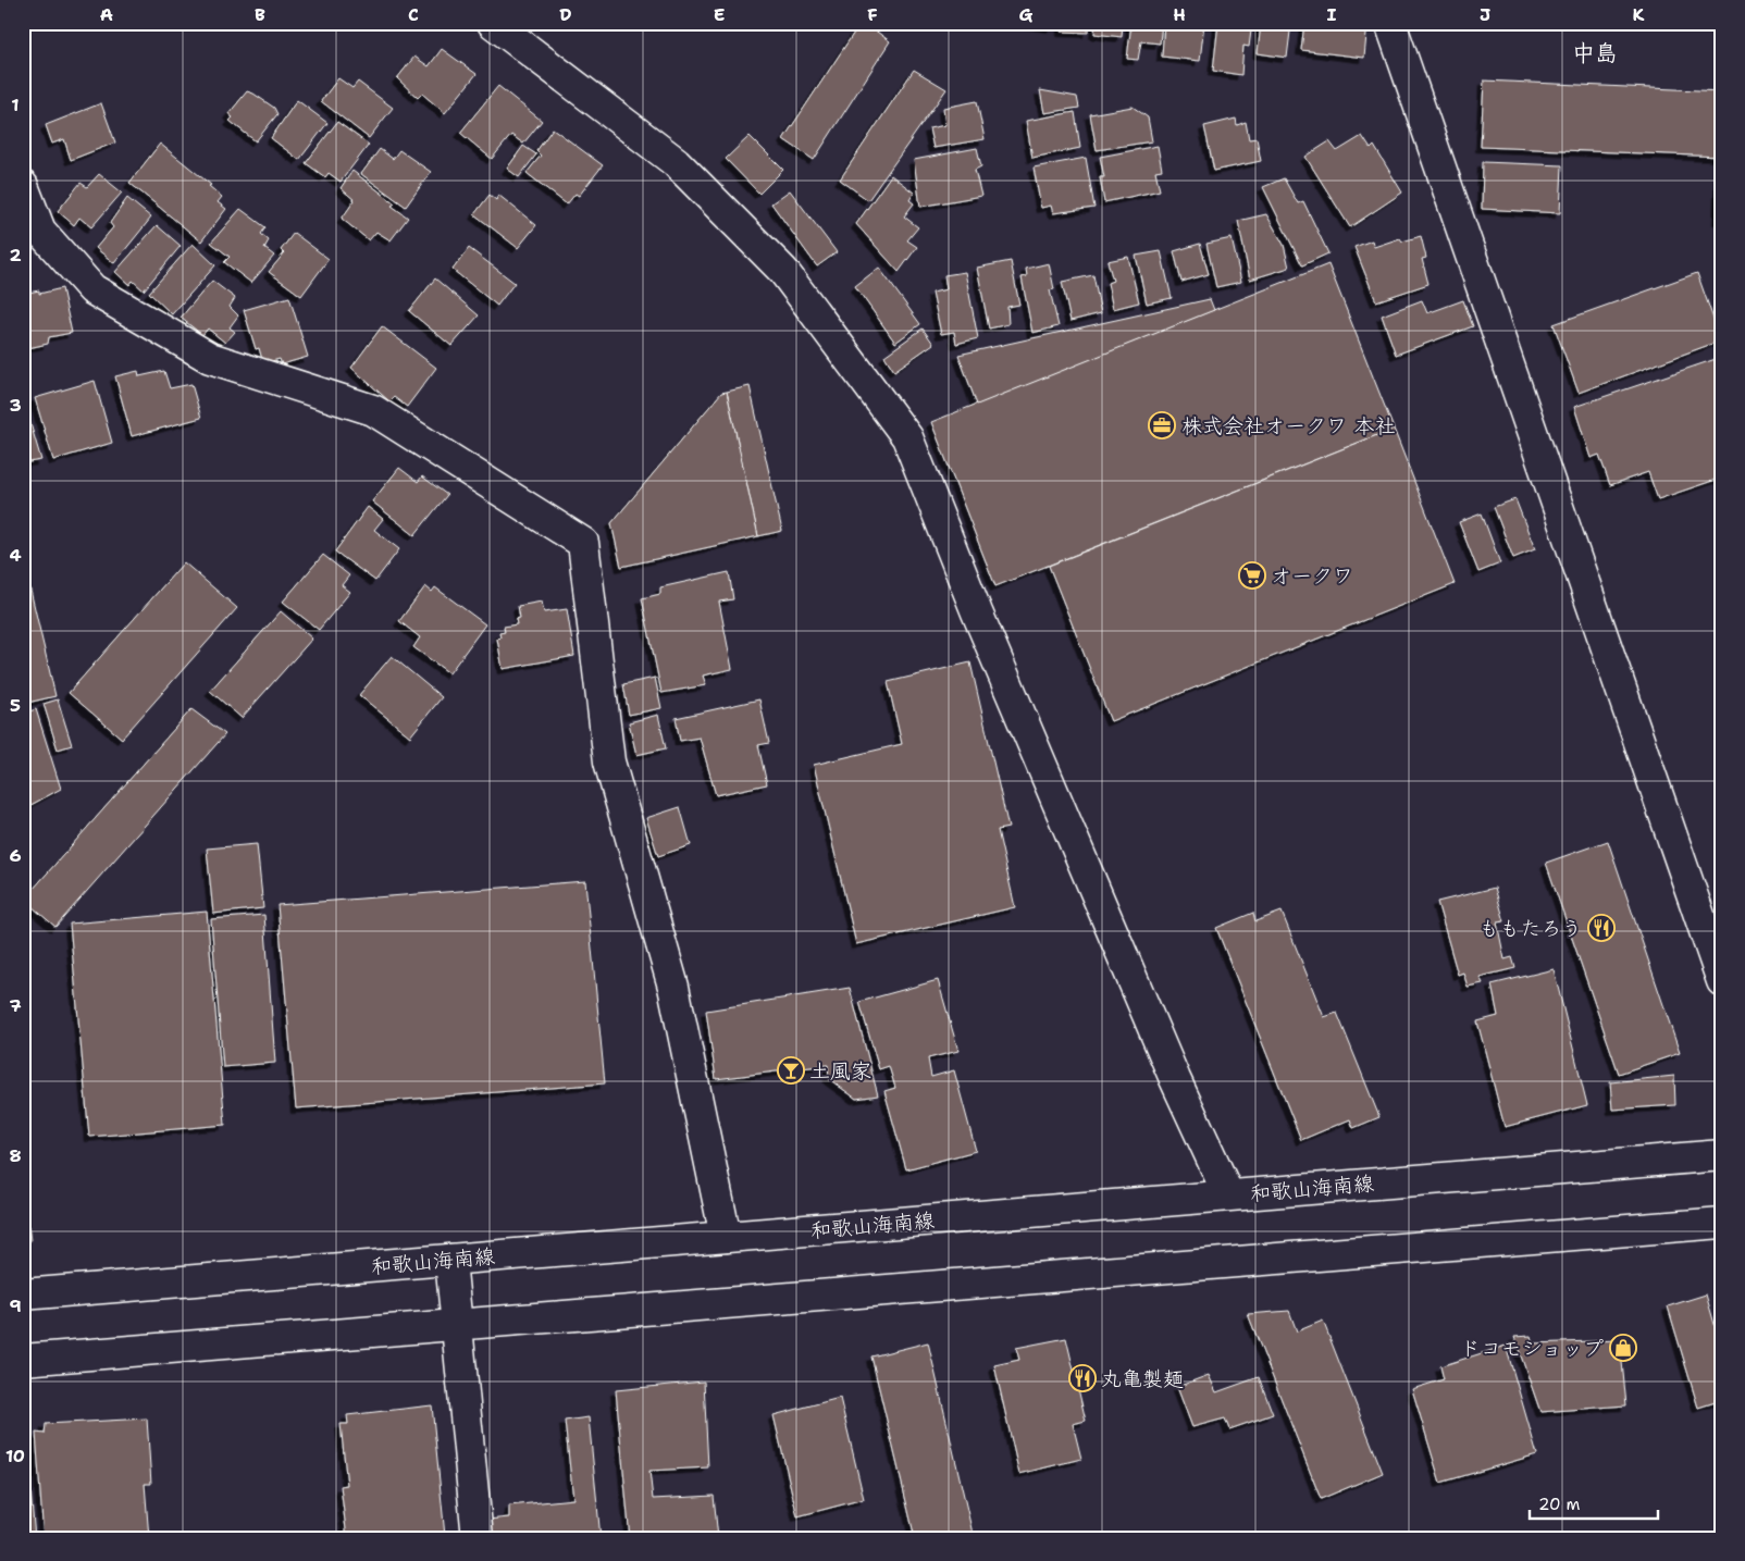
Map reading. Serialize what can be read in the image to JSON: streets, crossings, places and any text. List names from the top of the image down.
{
  "streets": {
    "main road": ["和歌山海南線"]
  },
  "districts": ["中島"],
  "places": {
    "office": ["株式会社オークワ 本社"],
    "supermarket": ["オークワ"],
    "restaurant": ["ももたろう", "丸亀製麺"],
    "bar": ["土風家"],
    "shop": ["ドコモショップ"]
  },
  "scale_bar": "20 m",
  "grid": {
    "columns": [
      "A",
      "B",
      "C",
      "D",
      "E",
      "F",
      "G",
      "H",
      "I",
      "J",
      "K"
    ],
    "rows": [
      "1",
      "2",
      "3",
      "4",
      "5",
      "6",
      "7",
      "8",
      "9",
      "10"
    ]
  }
}
